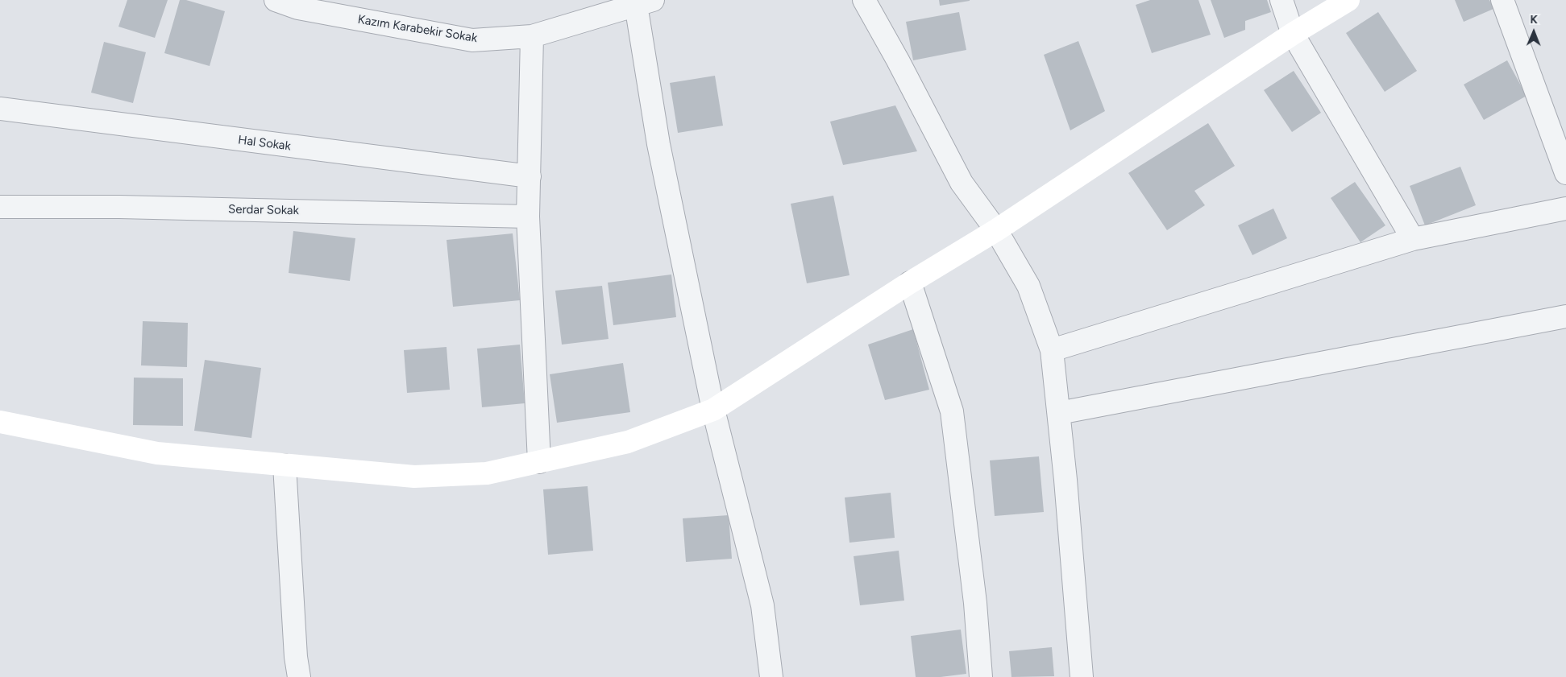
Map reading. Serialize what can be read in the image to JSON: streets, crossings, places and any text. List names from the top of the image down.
{
  "streets": {
    "street": ["Kazım Karabekir Sokak", "Hal Sokak", "Serdar Sokak"]
  },
  "north": "top"
}
